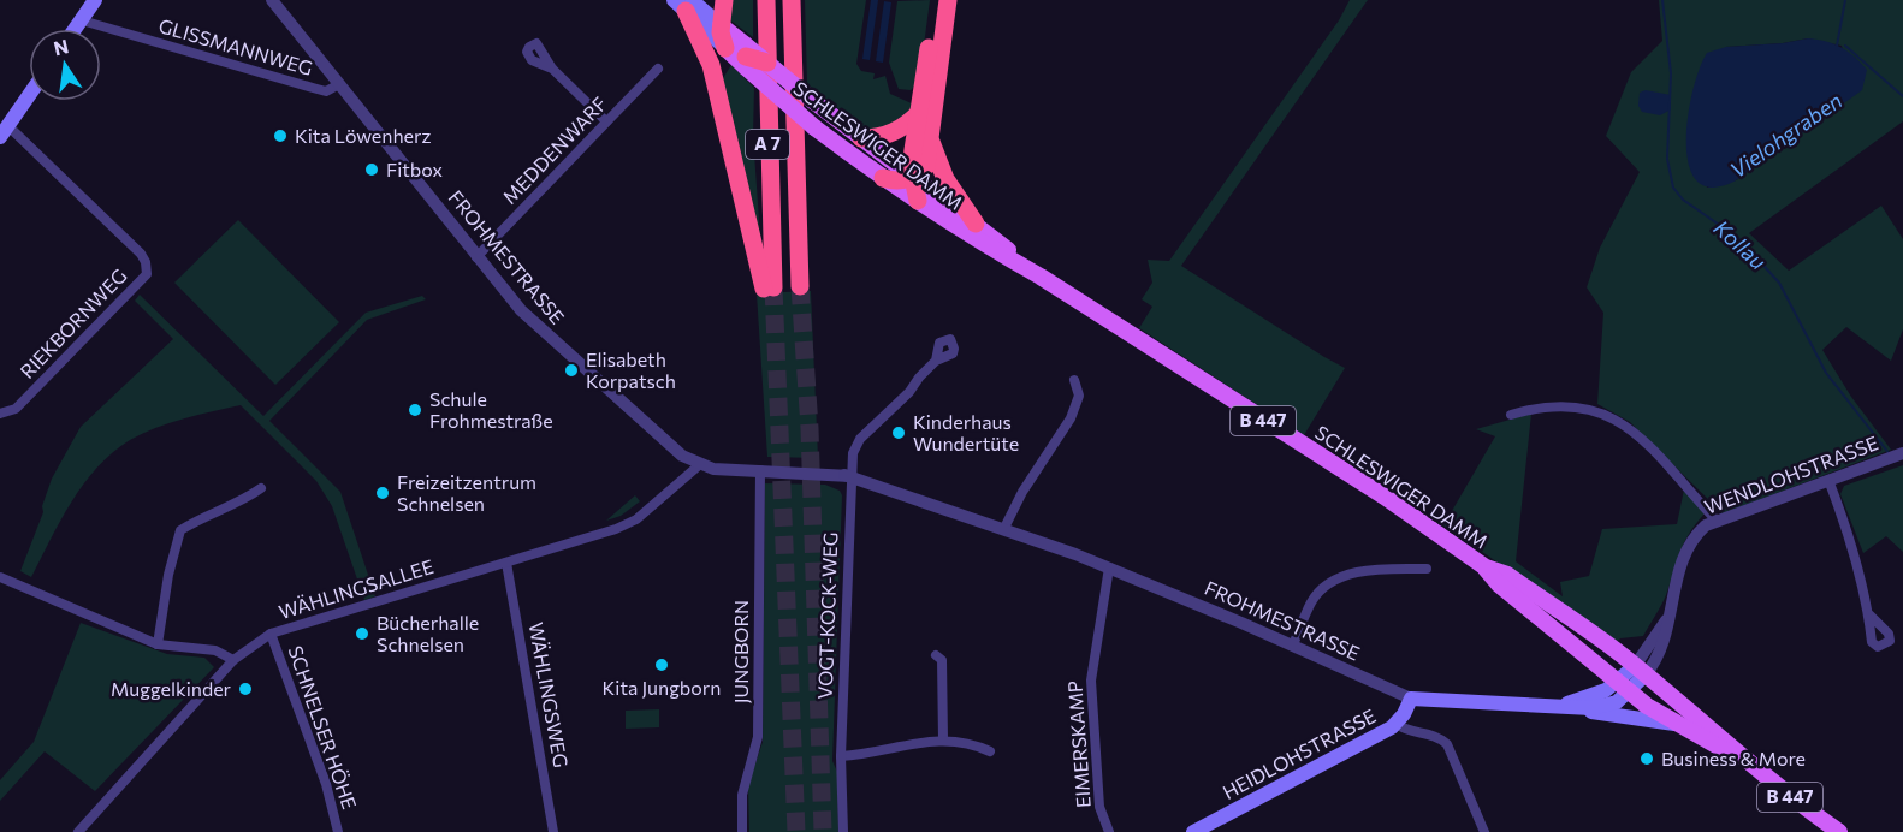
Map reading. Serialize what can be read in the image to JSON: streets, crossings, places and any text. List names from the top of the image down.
{
  "streets": {
    "highway": ["A 7"],
    "main road": [
      "SCHLESWIGER DAMM",
      "FROHMESTRASSE",
      "B 447",
      "HEIDLOHSTRASSE"
    ],
    "street": [
      "GLISSMANNWEG",
      "MEDDENWARF",
      "RIEKBORNWEG",
      "WENDLOHSTRASSE",
      "WÄHLINGSALLEE",
      "VOGT-KOCK-WEG",
      "JUNGBORN",
      "WÄHLINGSWEG",
      "SCHNELSER HÖHE",
      "EIMERSKAMP"
    ]
  },
  "crossings": [
    ["GLISSMANNWEG", "FROHMESTRASSE"],
    ["A 7", "SCHLESWIGER DAMM"],
    ["SCHLESWIGER DAMM", "FROHMESTRASSE"],
    ["SCHLESWIGER DAMM", "B 447"],
    ["SCHLESWIGER DAMM", "WENDLOHSTRASSE"],
    ["MEDDENWARF", "FROHMESTRASSE"],
    ["FROHMESTRASSE", "B 447"],
    ["FROHMESTRASSE", "WENDLOHSTRASSE"],
    ["FROHMESTRASSE", "WÄHLINGSALLEE"],
    ["FROHMESTRASSE", "VOGT-KOCK-WEG"],
    ["FROHMESTRASSE", "JUNGBORN"],
    ["FROHMESTRASSE", "EIMERSKAMP"],
    ["FROHMESTRASSE", "HEIDLOHSTRASSE"],
    ["B 447", "WENDLOHSTRASSE"],
    ["WÄHLINGSALLEE", "WÄHLINGSWEG"],
    ["WÄHLINGSALLEE", "SCHNELSER HÖHE"]
  ],
  "water": ["Vielohgraben", "Kollau"],
  "places": [
    "Kita Löwenherz",
    "Fitbox",
    "Elisabeth Korpatsch",
    "Schule Frohmestraße",
    "Kinderhaus Wundertüte",
    "Freizeitzentrum Schnelsen",
    "Bücherhalle Schnelsen",
    "Kita Jungborn",
    "Muggelkinder",
    "Business & More"
  ],
  "north": "top"
}
